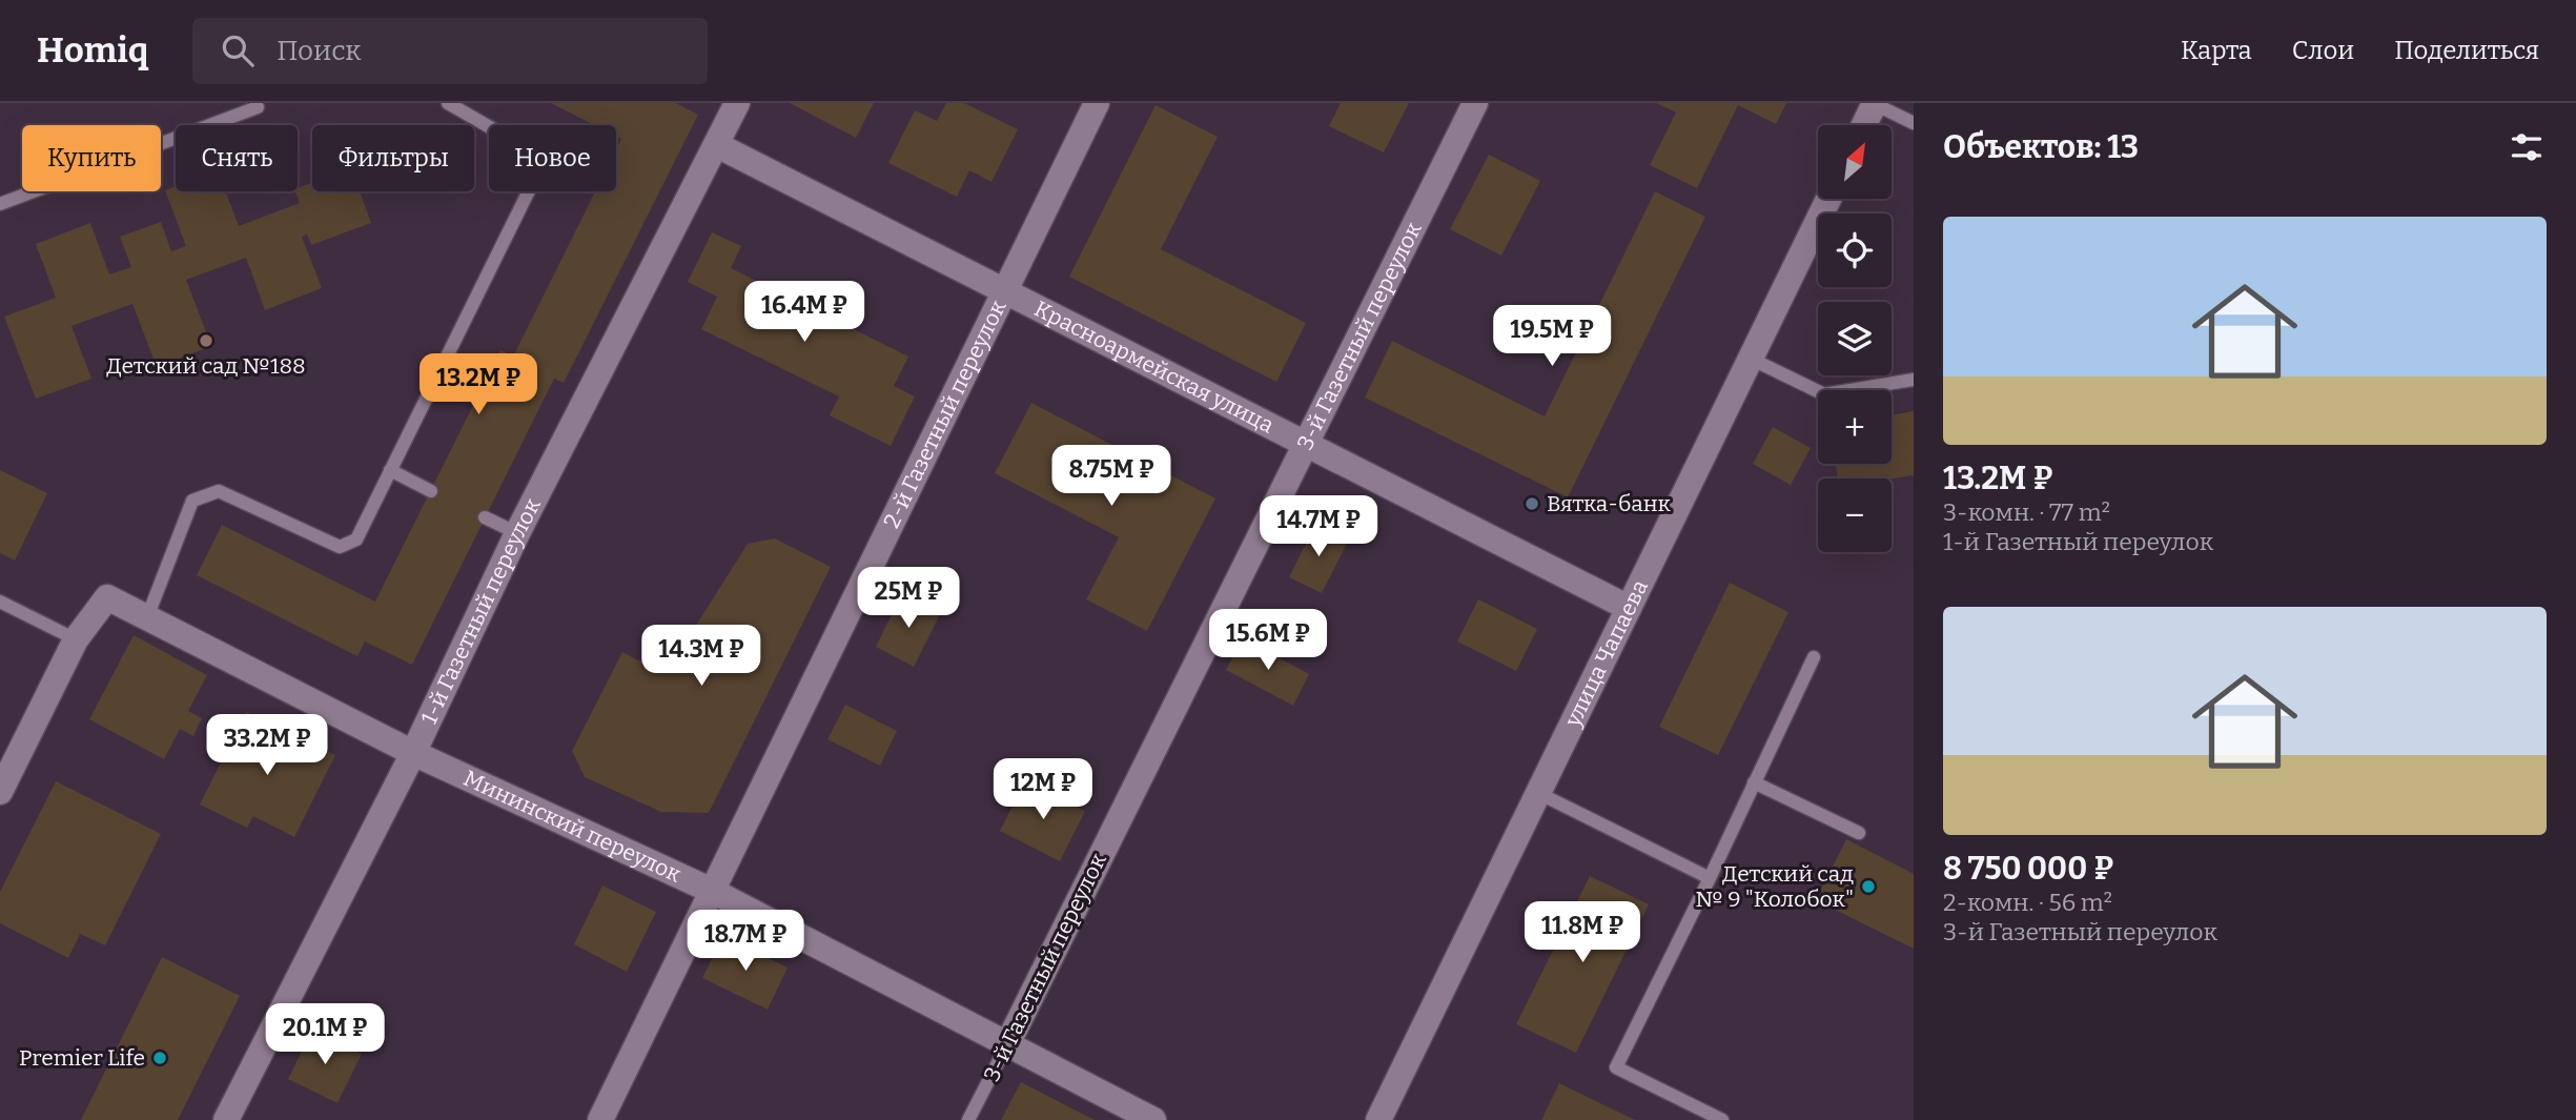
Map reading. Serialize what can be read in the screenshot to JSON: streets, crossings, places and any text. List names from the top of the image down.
{
  "streets": {
    "street": [
      "3-й Газетный переулок",
      "Красноармейская улица",
      "2-й Газетный переулок",
      "1-й Газетный переулок",
      "улица Чапаева",
      "Мининский переулок"
    ]
  },
  "crossings": [
    ["3-й Газетный переулок", "Красноармейская улица"],
    ["3-й Газетный переулок", "Мининский переулок"],
    ["Красноармейская улица", "2-й Газетный переулок"],
    ["Красноармейская улица", "1-й Газетный переулок"],
    ["Красноармейская улица", "улица Чапаева"],
    ["2-й Газетный переулок", "Мининский переулок"],
    ["1-й Газетный переулок", "Мининский переулок"]
  ],
  "places": [
    "Детский сад №188",
    "Вятка-банк",
    "Детский сад № 9 \"Колобок\"",
    "Premier Life"
  ],
  "north": "top right",
  "page": {
    "header": "Homiq",
    "search": "Поиск",
    "nav": ["Карта", "Слои", "Поделиться"],
    "heading": "Объектов: 13",
    "map_buttons": ["+", "−"],
    "chip": [
      "Купить",
      "Снять",
      "Фильтры",
      "Новое"
    ],
    "list": [
      {
        "name": "13.2M ₽",
        "note": "3-комн. · 77 m² · 1-й Газетный переулок"
      },
      {
        "name": "8 750 000 ₽",
        "note": "2-комн. · 56 m² · 3-й Газетный переулок"
      }
    ],
    "price": [
      "16.4M ₽",
      "19.5M ₽",
      "13.2M ₽",
      "8.75M ₽",
      "14.7M ₽",
      "25M ₽",
      "15.6M ₽",
      "14.3M ₽",
      "33.2M ₽",
      "12M ₽",
      "11.8M ₽",
      "18.7M ₽",
      "20.1M ₽"
    ]
  }
}
